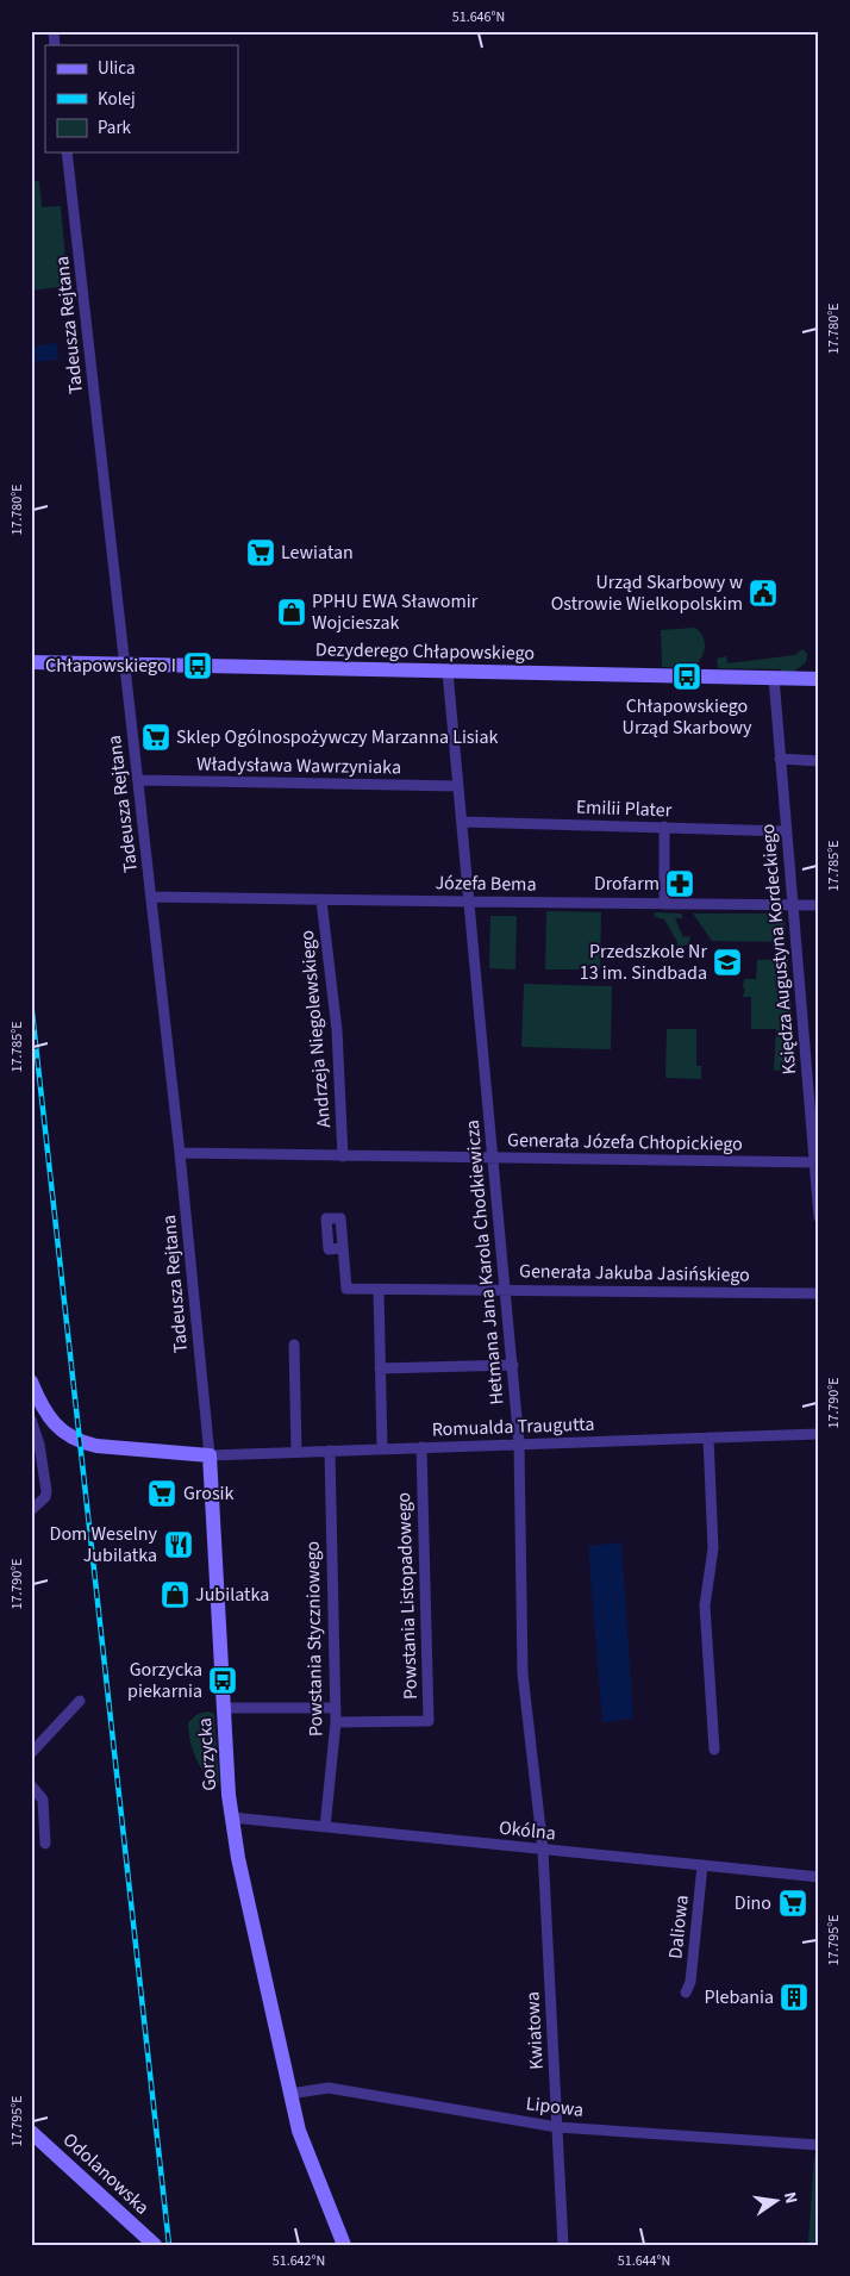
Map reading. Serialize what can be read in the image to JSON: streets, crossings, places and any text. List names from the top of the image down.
{
  "streets": {
    "street": [
      "Tadeusza Rejtana",
      "Dezyderego Chłapowskiego",
      "Władysława Wawrzyniaka",
      "Emilii Plater",
      "Józefa Bema",
      "Księdza Augustyna Kordeckiego",
      "Andrzeja Niegolewskiego",
      "Generała Józefa Chłopickiego",
      "Hetmana Jana Karola Chodkiewicza",
      "Generała Jakuba Jasińskiego",
      "Romualda Traugutta",
      "Powstania Listopadowego",
      "Powstania Styczniowego",
      "Gorzycka",
      "Okólna",
      "Daliowa",
      "Kwiatowa",
      "Lipowa",
      "Odolanowska"
    ]
  },
  "crossings": [
    ["Tadeusza Rejtana", "Dezyderego Chłapowskiego"],
    ["Tadeusza Rejtana", "Władysława Wawrzyniaka"],
    ["Tadeusza Rejtana", "Józefa Bema"],
    ["Tadeusza Rejtana", "Generała Józefa Chłopickiego"],
    ["Tadeusza Rejtana", "Romualda Traugutta"],
    ["Tadeusza Rejtana", "Gorzycka"],
    ["Dezyderego Chłapowskiego", "Księdza Augustyna Kordeckiego"],
    ["Dezyderego Chłapowskiego", "Hetmana Jana Karola Chodkiewicza"],
    ["Władysława Wawrzyniaka", "Hetmana Jana Karola Chodkiewicza"],
    ["Emilii Plater", "Księdza Augustyna Kordeckiego"],
    ["Emilii Plater", "Hetmana Jana Karola Chodkiewicza"],
    ["Józefa Bema", "Księdza Augustyna Kordeckiego"],
    ["Józefa Bema", "Andrzeja Niegolewskiego"],
    ["Józefa Bema", "Hetmana Jana Karola Chodkiewicza"],
    ["Księdza Augustyna Kordeckiego", "Generała Józefa Chłopickiego"],
    ["Andrzeja Niegolewskiego", "Generała Józefa Chłopickiego"],
    ["Generała Józefa Chłopickiego", "Hetmana Jana Karola Chodkiewicza"],
    ["Hetmana Jana Karola Chodkiewicza", "Generała Jakuba Jasińskiego"],
    ["Hetmana Jana Karola Chodkiewicza", "Romualda Traugutta"],
    ["Hetmana Jana Karola Chodkiewicza", "Okólna"],
    ["Hetmana Jana Karola Chodkiewicza", "Kwiatowa"],
    ["Romualda Traugutta", "Powstania Listopadowego"],
    ["Romualda Traugutta", "Powstania Styczniowego"],
    ["Romualda Traugutta", "Gorzycka"],
    ["Powstania Listopadowego", "Powstania Styczniowego"],
    ["Powstania Styczniowego", "Okólna"],
    ["Gorzycka", "Okólna"],
    ["Gorzycka", "Lipowa"],
    ["Okólna", "Daliowa"],
    ["Okólna", "Kwiatowa"],
    ["Kwiatowa", "Lipowa"]
  ],
  "places": {
    "supermarket": [
      "Lewiatan",
      "Sklep Ogólnospożywczy Marzanna Lisiak",
      "Grosik",
      "Dino"
    ],
    "public building": ["Urząd Skarbowy w Ostrowie Wielkopolskim"],
    "shop": ["PPHU EWA Sławomir Wojcieszak", "Jubilatka"],
    "bus stop": ["Chłapowskiego I", "Chłapowskiego Urząd Skarbowy", "Gorzycka piekarnia"],
    "pharmacy": ["Drofarm"],
    "school or university": ["Przedszkole Nr 13 im. Sindbada"],
    "restaurant": ["Dom Weselny Jubilatka"],
    "building": ["Plebania"]
  },
  "legend": ["Ulica", "Kolej", "Park"],
  "north": "right",
  "coordinates": [
    "51.646°N",
    "17.780°E",
    "17.785°E",
    "17.790°E",
    "17.795°E",
    "51.642°N",
    "51.644°N"
  ]
}
